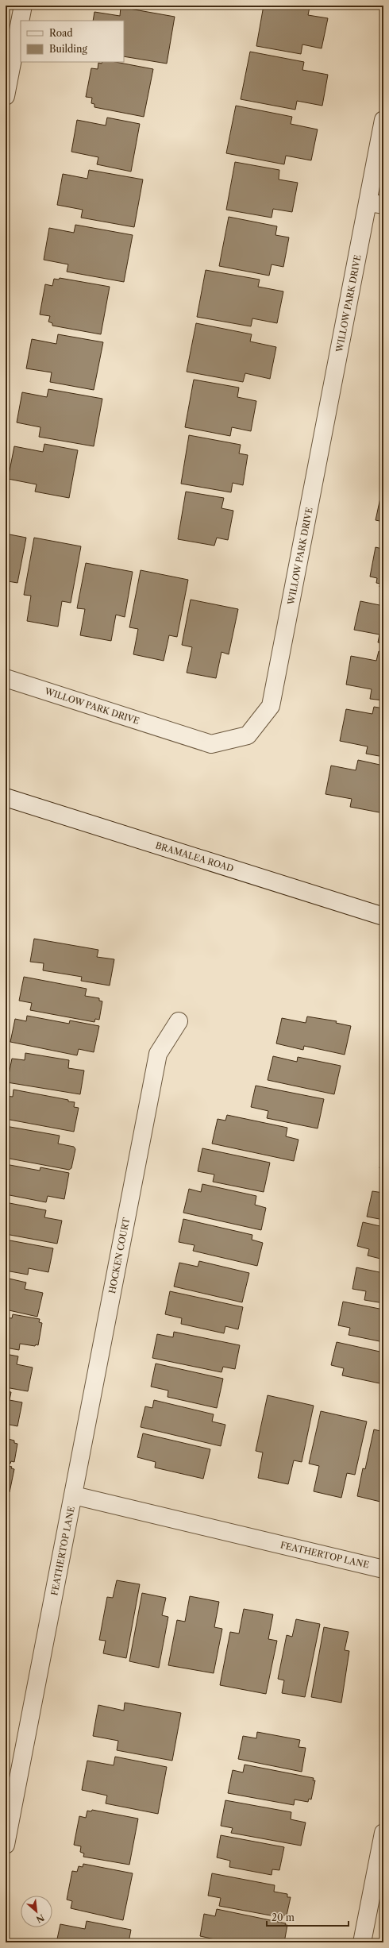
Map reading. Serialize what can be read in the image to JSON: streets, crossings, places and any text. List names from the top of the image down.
{
  "streets": {
    "street": [
      "WILLOW PARK DRIVE",
      "BRAMALEA ROAD",
      "HOCKEN COURT",
      "FEATHERTOP LANE"
    ]
  },
  "crossings": [
    ["HOCKEN COURT", "FEATHERTOP LANE"]
  ],
  "legend": ["Road", "Building"],
  "scale_bar": "20 m",
  "north": "bottom right"
}
